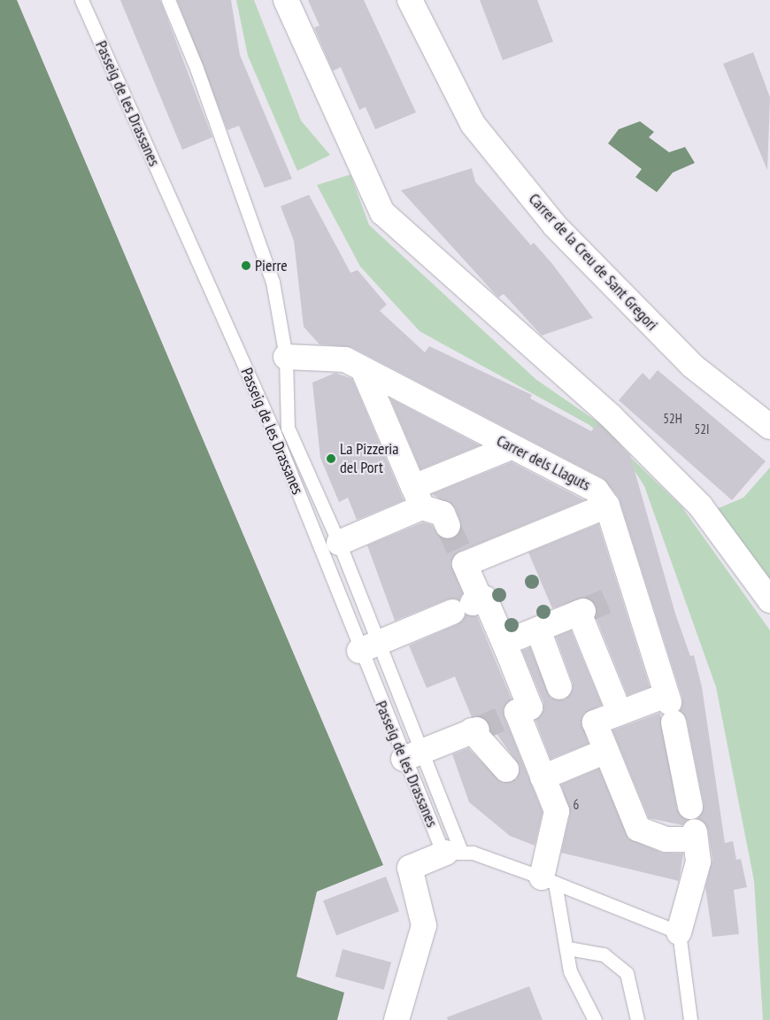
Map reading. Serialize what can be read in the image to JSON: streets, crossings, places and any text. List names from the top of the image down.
{
  "streets": {
    "street": ["Carrer de la Creu de Sant Gregori", "Carrer dels Llaguts"],
    "lane": ["Passeig de les Drassanes"]
  },
  "crossings": [
    ["Passeig de les Drassanes", "Carrer dels Llaguts"]
  ],
  "places": ["Pierre", "La Pizzeria del Port"],
  "house_numbers": ["52H", "52I", "6"]
}
